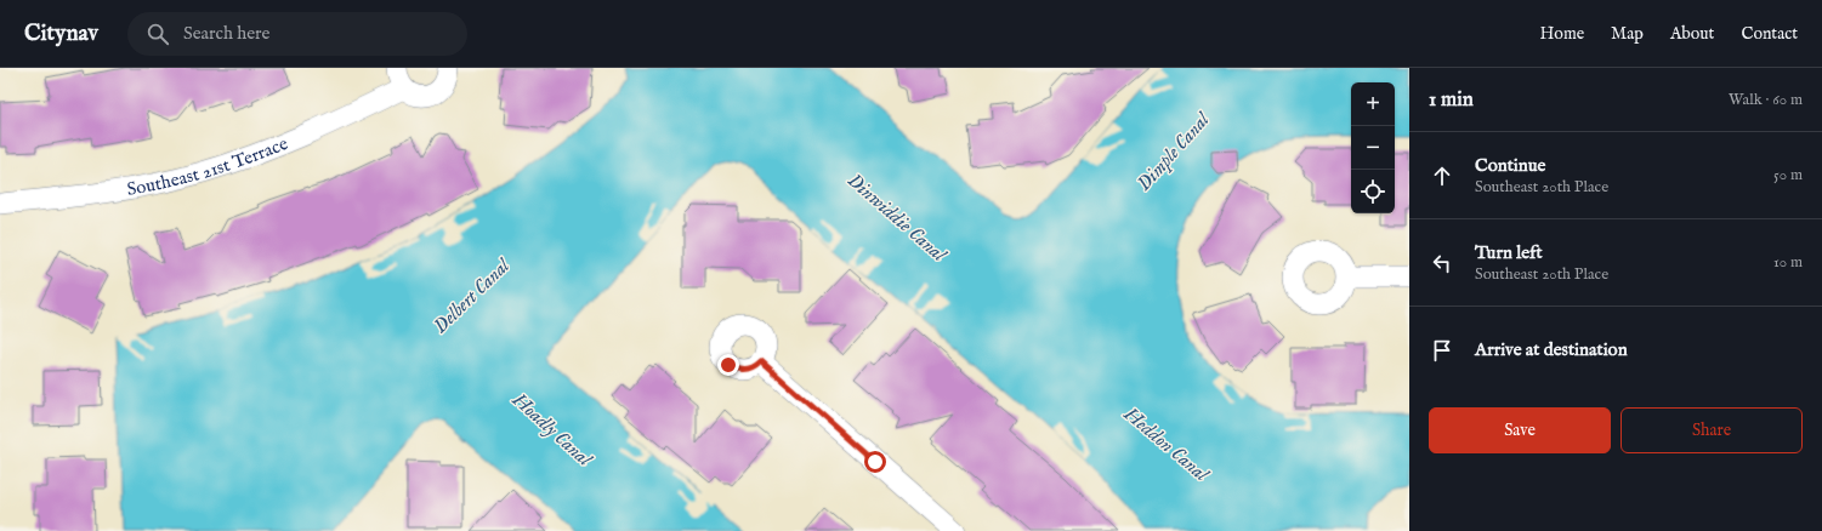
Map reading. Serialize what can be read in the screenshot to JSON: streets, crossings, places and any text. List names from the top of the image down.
{
  "streets": {
    "street": ["Southeast 21st Terrace"]
  },
  "water": [
    "Dimple Canal",
    "Dinwiddie Canal",
    "Delbert Canal",
    "Hoadly Canal",
    "Heddon Canal"
  ],
  "page": {
    "header": "Citynav",
    "search": "Search here",
    "nav": [
      "Home",
      "Map",
      "About",
      "Contact"
    ],
    "heading": ["1 min", "Walk · 60 m"],
    "map_buttons": ["+", "−"],
    "list": [
      ["Continue", "Southeast 20th Place", "50 m"],
      ["Turn left", "Southeast 20th Place", "10 m"],
      "Arrive at destination"
    ],
    "buttons": ["Save", "Share"]
  }
}
